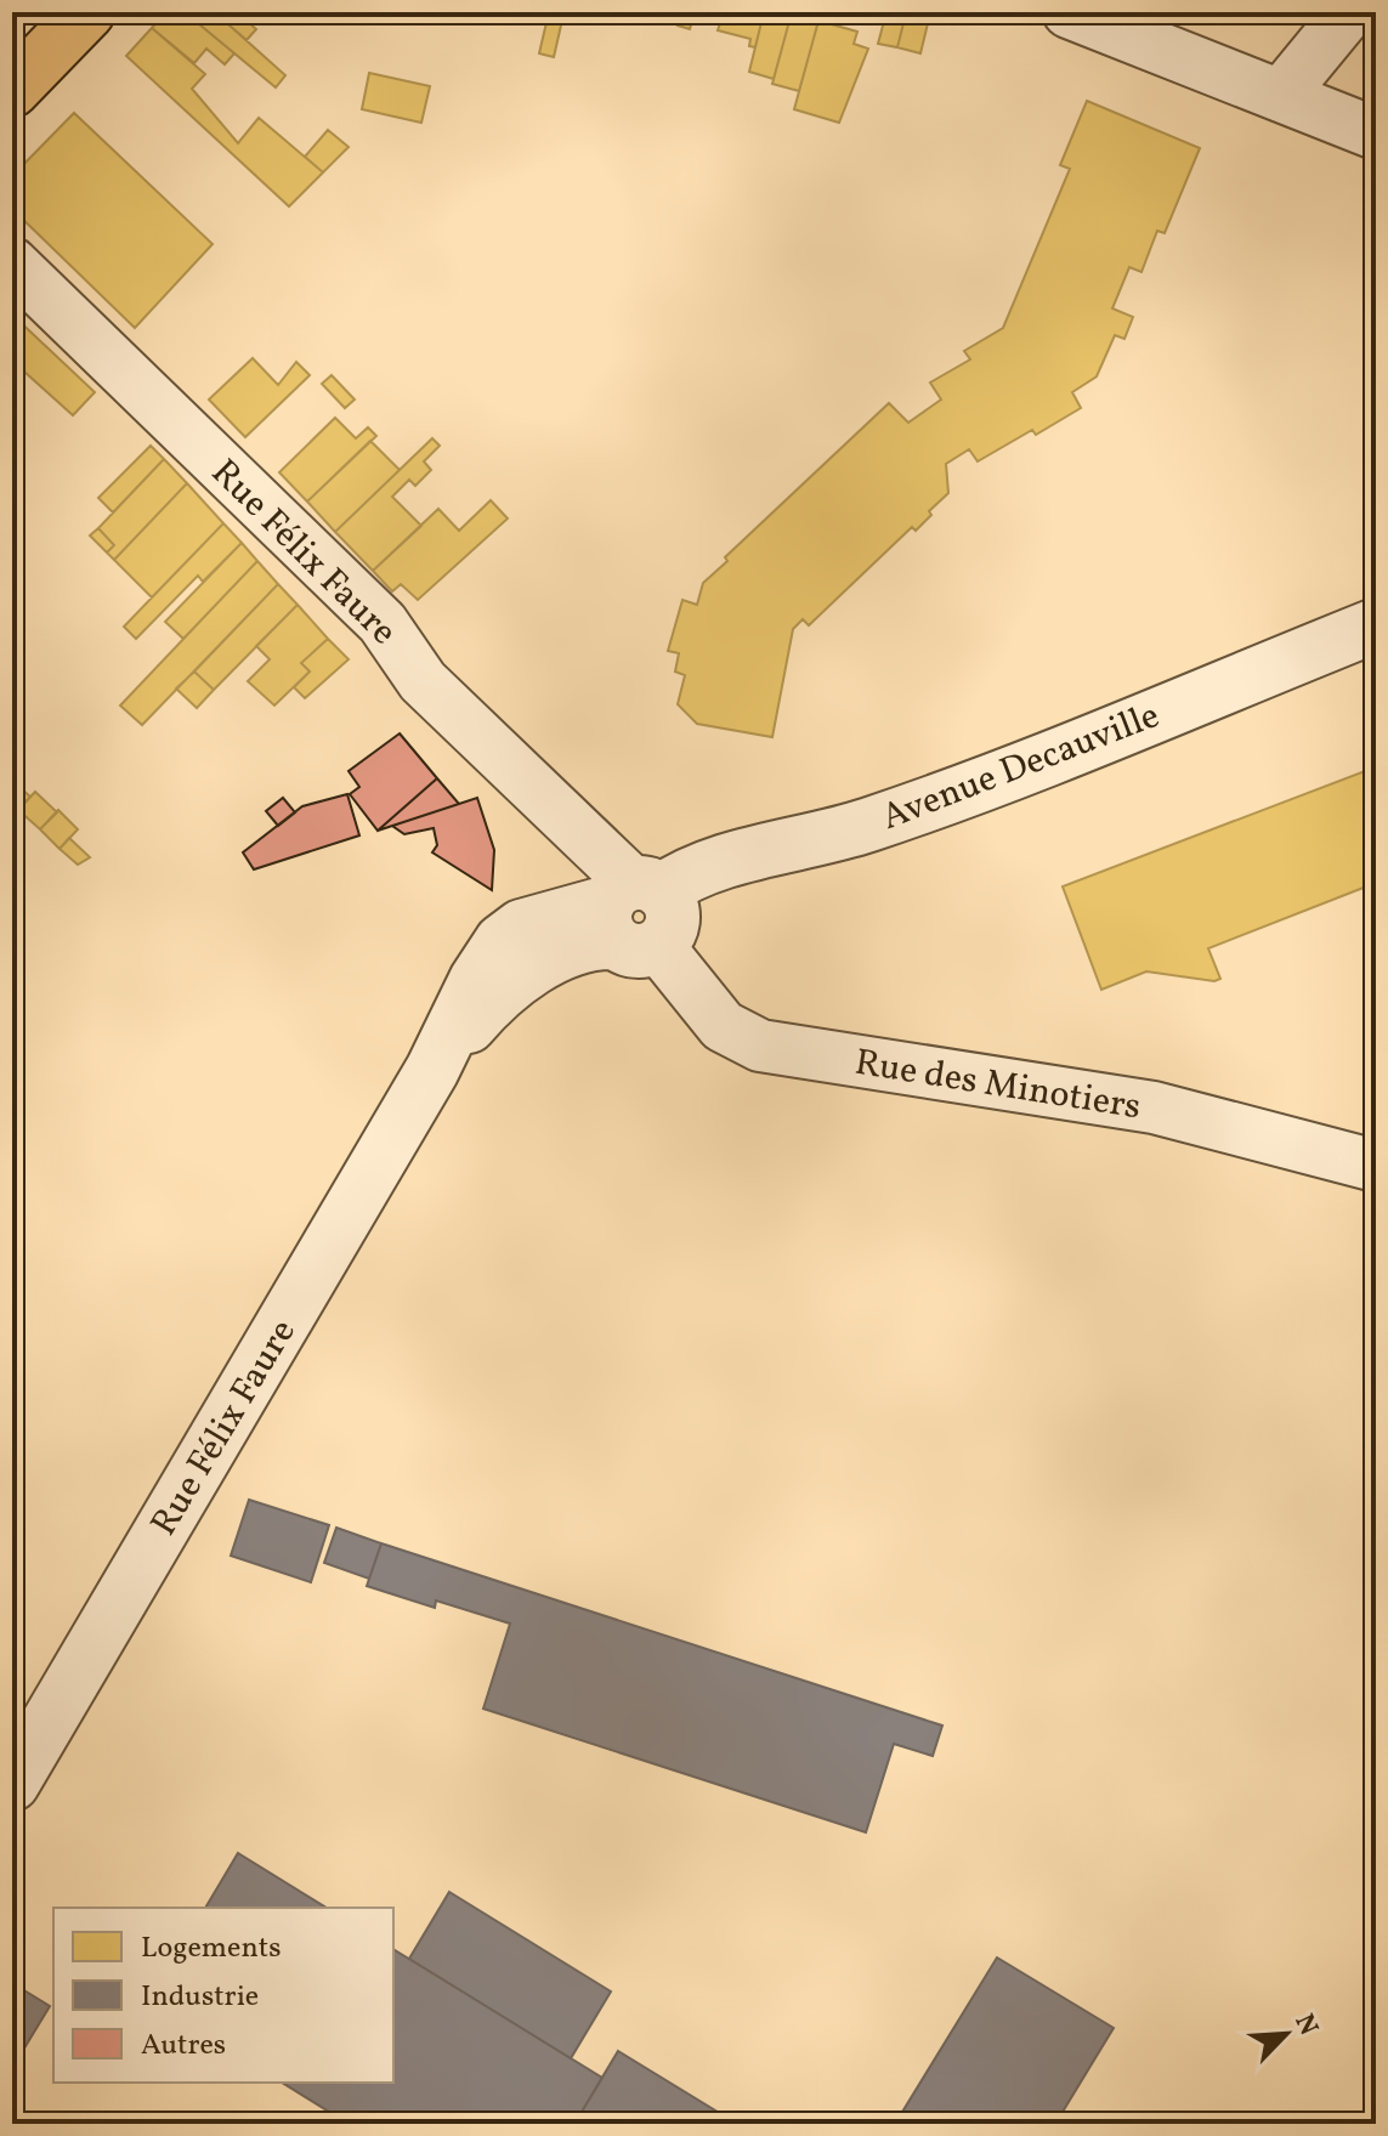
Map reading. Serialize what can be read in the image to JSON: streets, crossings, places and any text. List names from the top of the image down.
{
  "streets": {
    "street": ["Rue Félix Faure", "Avenue Decauville", "Rue des Minotiers"]
  },
  "crossings": [
    ["Rue Félix Faure", "Avenue Decauville"],
    ["Rue Félix Faure", "Rue des Minotiers"],
    ["Avenue Decauville", "Rue des Minotiers"]
  ],
  "legend": ["Logements", "Industrie", "Autres"],
  "north": "top right"
}
